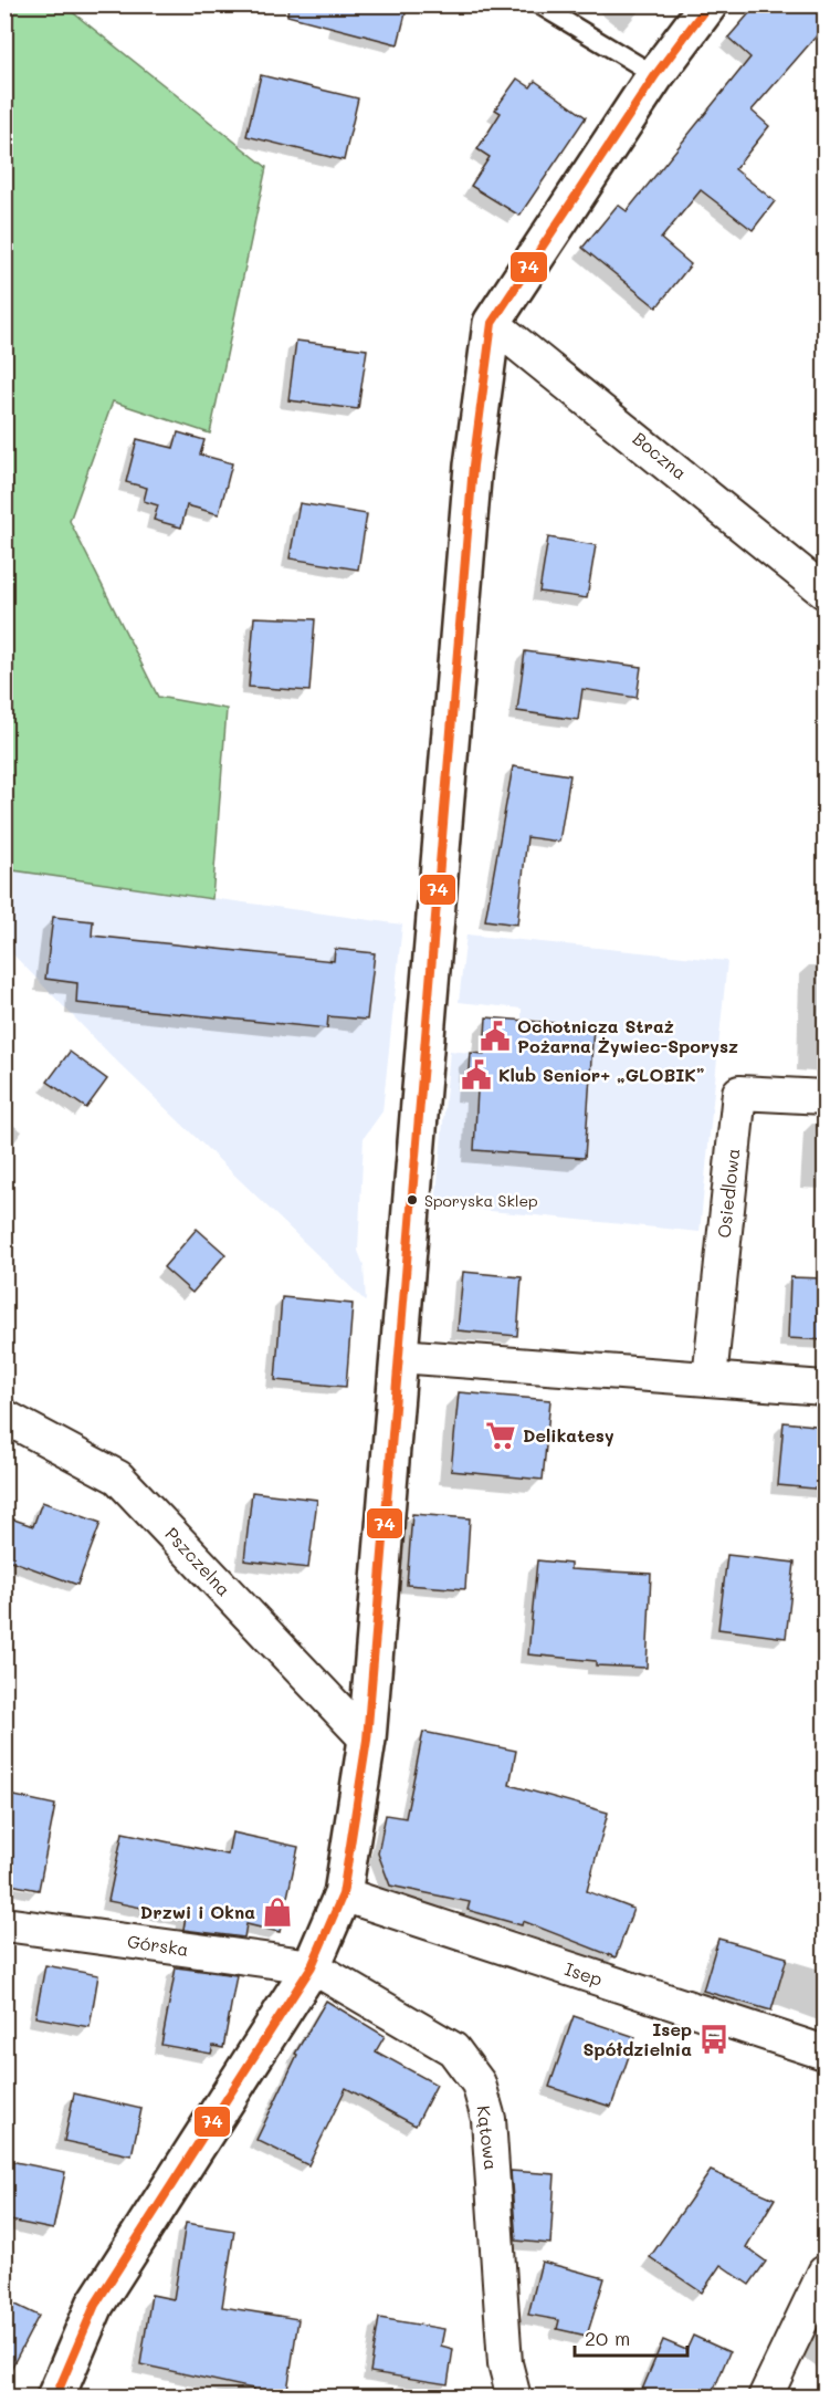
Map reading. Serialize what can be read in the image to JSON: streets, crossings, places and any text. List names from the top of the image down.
{
  "streets": {
    "street": [
      "Boczna",
      "Osiedlowa",
      "Pszczelna",
      "Górska",
      "Isep",
      "Kątowa"
    ]
  },
  "crossings": [
    ["Górska", "Kątowa"]
  ],
  "places": {
    "public building": ["Ochotnicza Straż Pożarna Żywiec-Sporysz", "Klub Senior+ „GLOBIK”"],
    "other": ["Sporyska Sklep"],
    "supermarket": ["Delikatesy"],
    "shop": ["Drzwi i Okna"],
    "bus stop": ["Isep Spółdzielnia"]
  },
  "lines": ["transit line 74"],
  "scale_bar": "20 m"
}
